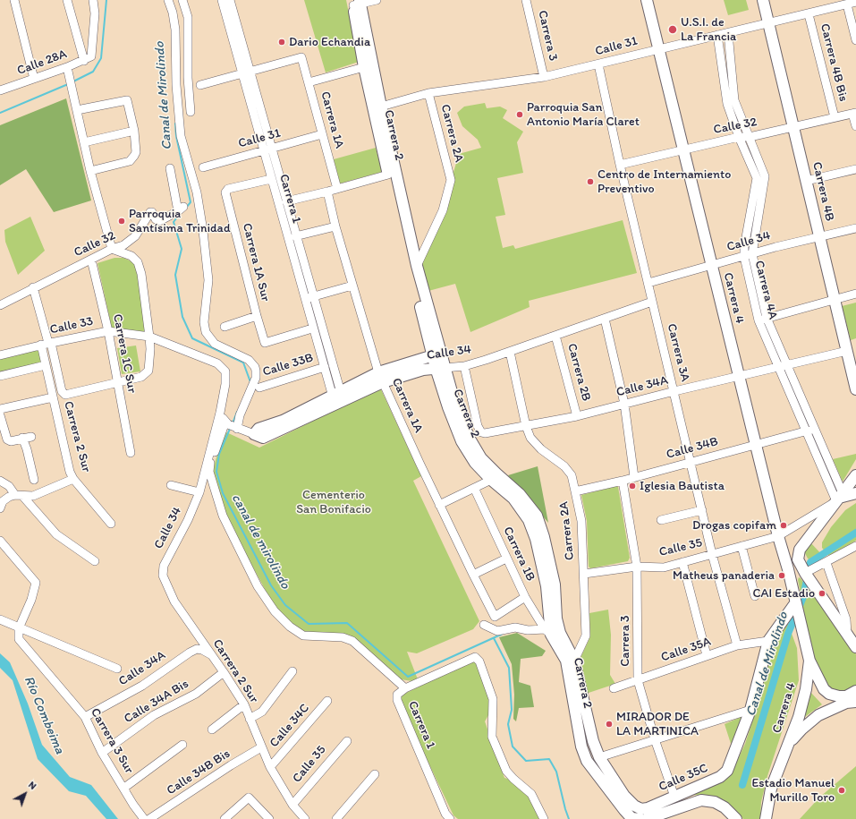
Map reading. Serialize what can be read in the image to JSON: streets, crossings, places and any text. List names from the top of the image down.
{
  "streets": {
    "street": [
      "Carrera 3",
      "Calle 31",
      "Calle 28A",
      "Carrera 4B Bis",
      "Carrera 1A",
      "Calle 32",
      "Carrera 2A",
      "Carrera 2",
      "Carrera 4B",
      "Carrera 1",
      "Calle 34",
      "Carrera 1A Sur",
      "Carrera 4A",
      "Carrera 4",
      "Calle 33",
      "Carrera 3A",
      "Carrera 1C Sur",
      "Calle 33B",
      "Carrera 2B",
      "Calle 34A",
      "Carrera 2 Sur",
      "Calle 34B",
      "Calle 35",
      "Carrera 1B",
      "Calle 35A",
      "Calle 34A Bis",
      "Calle 34C",
      "Carrera 3 Sur",
      "Calle 34B Bis",
      "Calle 35C"
    ]
  },
  "crossings": [
    ["Carrera 3", "Calle 31"],
    ["Carrera 3", "Calle 34B"],
    ["Carrera 3", "Calle 35"],
    ["Carrera 3", "Calle 35A"],
    ["Carrera 3", "Calle 35C"],
    ["Calle 31", "Carrera 4B Bis"],
    ["Calle 31", "Carrera 1A"],
    ["Calle 31", "Carrera 2A"],
    ["Calle 31", "Carrera 2"],
    ["Calle 31", "Carrera 4B"],
    ["Calle 31", "Carrera 1"],
    ["Calle 31", "Carrera 4A"],
    ["Calle 31", "Carrera 4"],
    ["Calle 31", "Carrera 3A"],
    ["Carrera 4B Bis", "Calle 32"],
    ["Carrera 1A", "Carrera 1"],
    ["Carrera 1A", "Calle 34"],
    ["Carrera 1A", "Carrera 1B"],
    ["Calle 32", "Carrera 4B"],
    ["Calle 32", "Carrera 4A"],
    ["Calle 32", "Carrera 4"],
    ["Calle 32", "Carrera 3A"],
    ["Calle 32", "Carrera 1C Sur"],
    ["Calle 32", "Carrera 2 Sur"],
    ["Carrera 2A", "Carrera 2"],
    ["Carrera 2A", "Calle 34"],
    ["Carrera 2A", "Calle 34A"],
    ["Carrera 2A", "Calle 34B"],
    ["Carrera 2A", "Calle 35"],
    ["Carrera 2", "Calle 34"],
    ["Carrera 2", "Calle 34A"],
    ["Carrera 2", "Carrera 1B"],
    ["Carrera 2", "Calle 35C"],
    ["Carrera 4B", "Calle 34"],
    ["Carrera 4B", "Calle 34A"],
    ["Carrera 1", "Calle 34"],
    ["Carrera 1", "Carrera 1A Sur"],
    ["Carrera 1", "Calle 33B"],
    ["Calle 34", "Carrera 4A"],
    ["Calle 34", "Carrera 4"],
    ["Calle 34", "Calle 33"],
    ["Calle 34", "Carrera 3A"],
    ["Calle 34", "Carrera 2B"],
    ["Calle 34", "Carrera 2 Sur"],
    ["Carrera 4A", "Calle 34A"],
    ["Carrera 4A", "Calle 34B"],
    ["Carrera 4A", "Calle 35"],
    ["Carrera 4", "Calle 34A"],
    ["Carrera 4", "Calle 34B"],
    ["Carrera 4", "Calle 35"],
    ["Calle 33", "Carrera 1C Sur"],
    ["Calle 33", "Carrera 2 Sur"],
    ["Carrera 3A", "Calle 34A"],
    ["Carrera 3A", "Calle 34B"],
    ["Carrera 3A", "Calle 35"],
    ["Carrera 3A", "Calle 35A"],
    ["Carrera 1C Sur", "Carrera 2 Sur"],
    ["Carrera 2B", "Calle 34A"],
    ["Calle 34A", "Carrera 2 Sur"],
    ["Calle 34A", "Carrera 3 Sur"],
    ["Carrera 2 Sur", "Calle 35"],
    ["Carrera 2 Sur", "Calle 34A Bis"],
    ["Carrera 2 Sur", "Calle 34C"],
    ["Carrera 2 Sur", "Calle 34B Bis"],
    ["Calle 34A Bis", "Carrera 3 Sur"]
  ],
  "water": ["Canal de Mirolindo", "canal de mirolindo", "Río Combeima"],
  "parks": ["Cementerio San Bonifacio"],
  "places": [
    "U.S.I. de La Francia",
    "Dario Echandia",
    "Parroquia San Antonio María Claret",
    "Centro de Internamiento Preventivo",
    "Parroquia Santísima Trinidad",
    "Iglesia Bautista",
    "Drogas copifam",
    "Matheus panaderia",
    "CAI Estadio",
    "MIRADOR DE LA MARTINICA",
    "Estadio Manuel Murillo Toro"
  ],
  "north": "top right"
}
